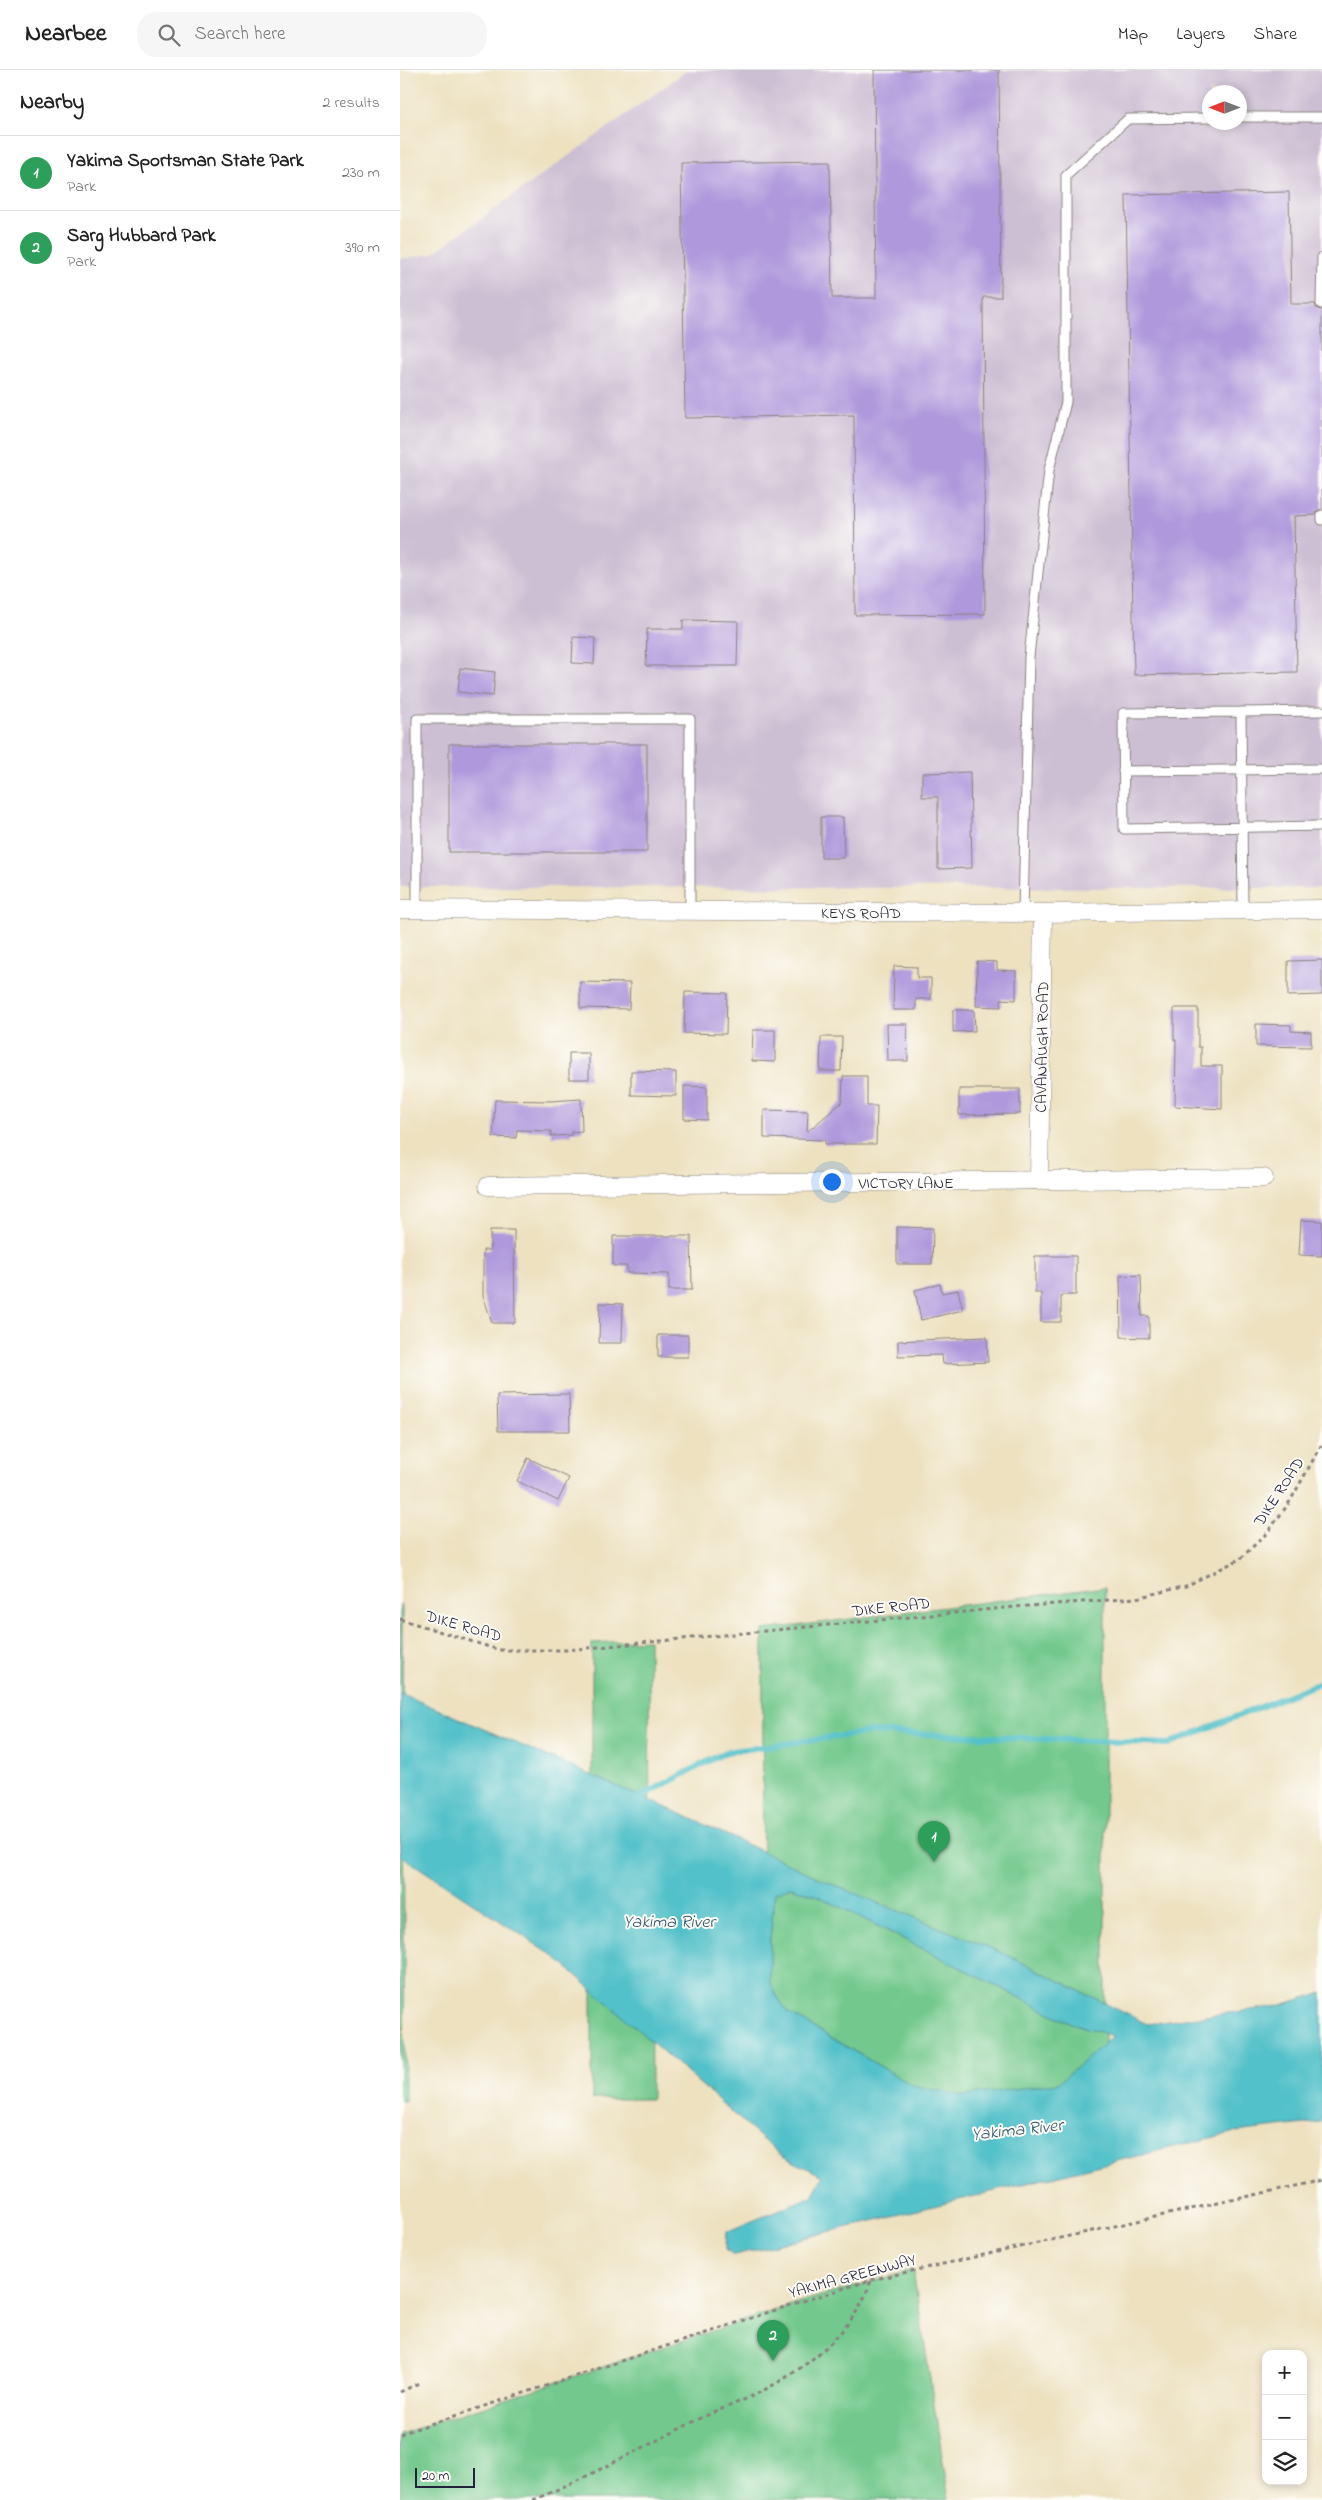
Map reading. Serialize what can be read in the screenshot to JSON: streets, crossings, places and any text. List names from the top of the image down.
{
  "streets": {
    "street": ["KEYS ROAD", "CAVANAUGH ROAD", "VICTORY LANE"],
    "path": ["DIKE ROAD", "YAKIMA GREENWAY"]
  },
  "crossings": [
    ["KEYS ROAD", "CAVANAUGH ROAD"],
    ["CAVANAUGH ROAD", "VICTORY LANE"]
  ],
  "water": ["Yakima River"],
  "scale_bar": "20 m",
  "north": "left",
  "page": {
    "header": "Nearbee",
    "search": "Search here",
    "nav": ["Map", "Layers", "Share"],
    "heading": ["Nearby", "2 results"],
    "list": [
      {
        "mark": "1",
        "name": "Yakima Sportsman State Park",
        "note": "Park",
        "value": "230 m"
      },
      {
        "mark": "2",
        "name": "Sarg Hubbard Park",
        "note": "Park",
        "value": "390 m"
      }
    ],
    "pins": ["1", "2"],
    "map_buttons": ["+", "−"],
    "scale": "20 m"
  }
}
